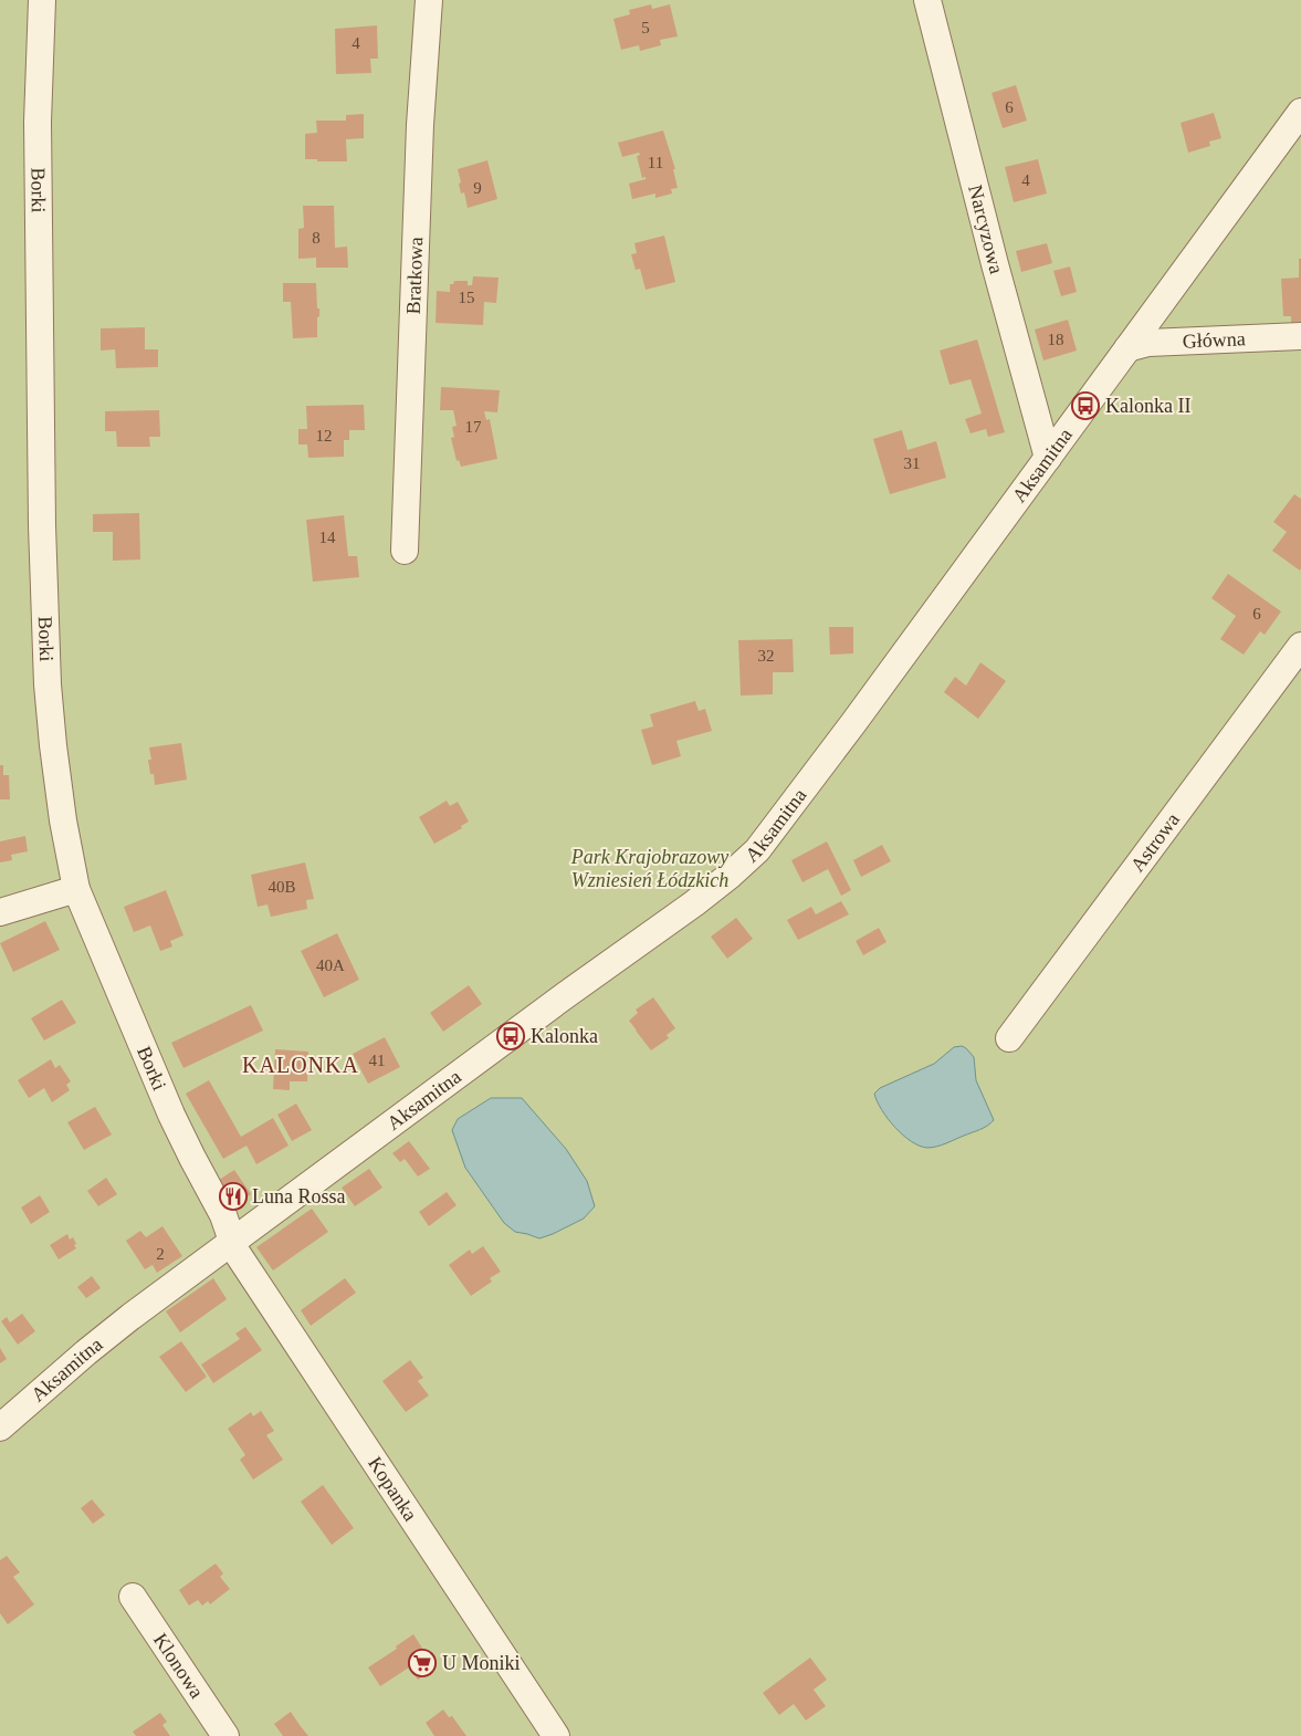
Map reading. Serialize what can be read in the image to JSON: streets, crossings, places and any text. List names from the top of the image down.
{
  "streets": {
    "street": [
      "Borki",
      "Narcyzowa",
      "Bratkowa",
      "Główna",
      "Aksamitna",
      "Astrowa",
      "Kopanka",
      "Klonowa"
    ]
  },
  "crossings": [
    ["Borki", "Aksamitna"],
    ["Borki", "Kopanka"],
    ["Narcyzowa", "Aksamitna"],
    ["Główna", "Aksamitna"],
    ["Aksamitna", "Kopanka"]
  ],
  "districts": ["KALONKA"],
  "parks": ["Park Krajobrazowy Wzniesień Łódzkich"],
  "places": {
    "bus stop": ["Kalonka II", "Kalonka"],
    "restaurant": ["Luna Rossa"],
    "supermarket": ["U Moniki"]
  },
  "house_numbers": [
    "5",
    "4",
    "6",
    "11",
    "4",
    "9",
    "8",
    "15",
    "18",
    "17",
    "12",
    "31",
    "14",
    "6",
    "32",
    "40B",
    "40A",
    "41",
    "2"
  ]
}
